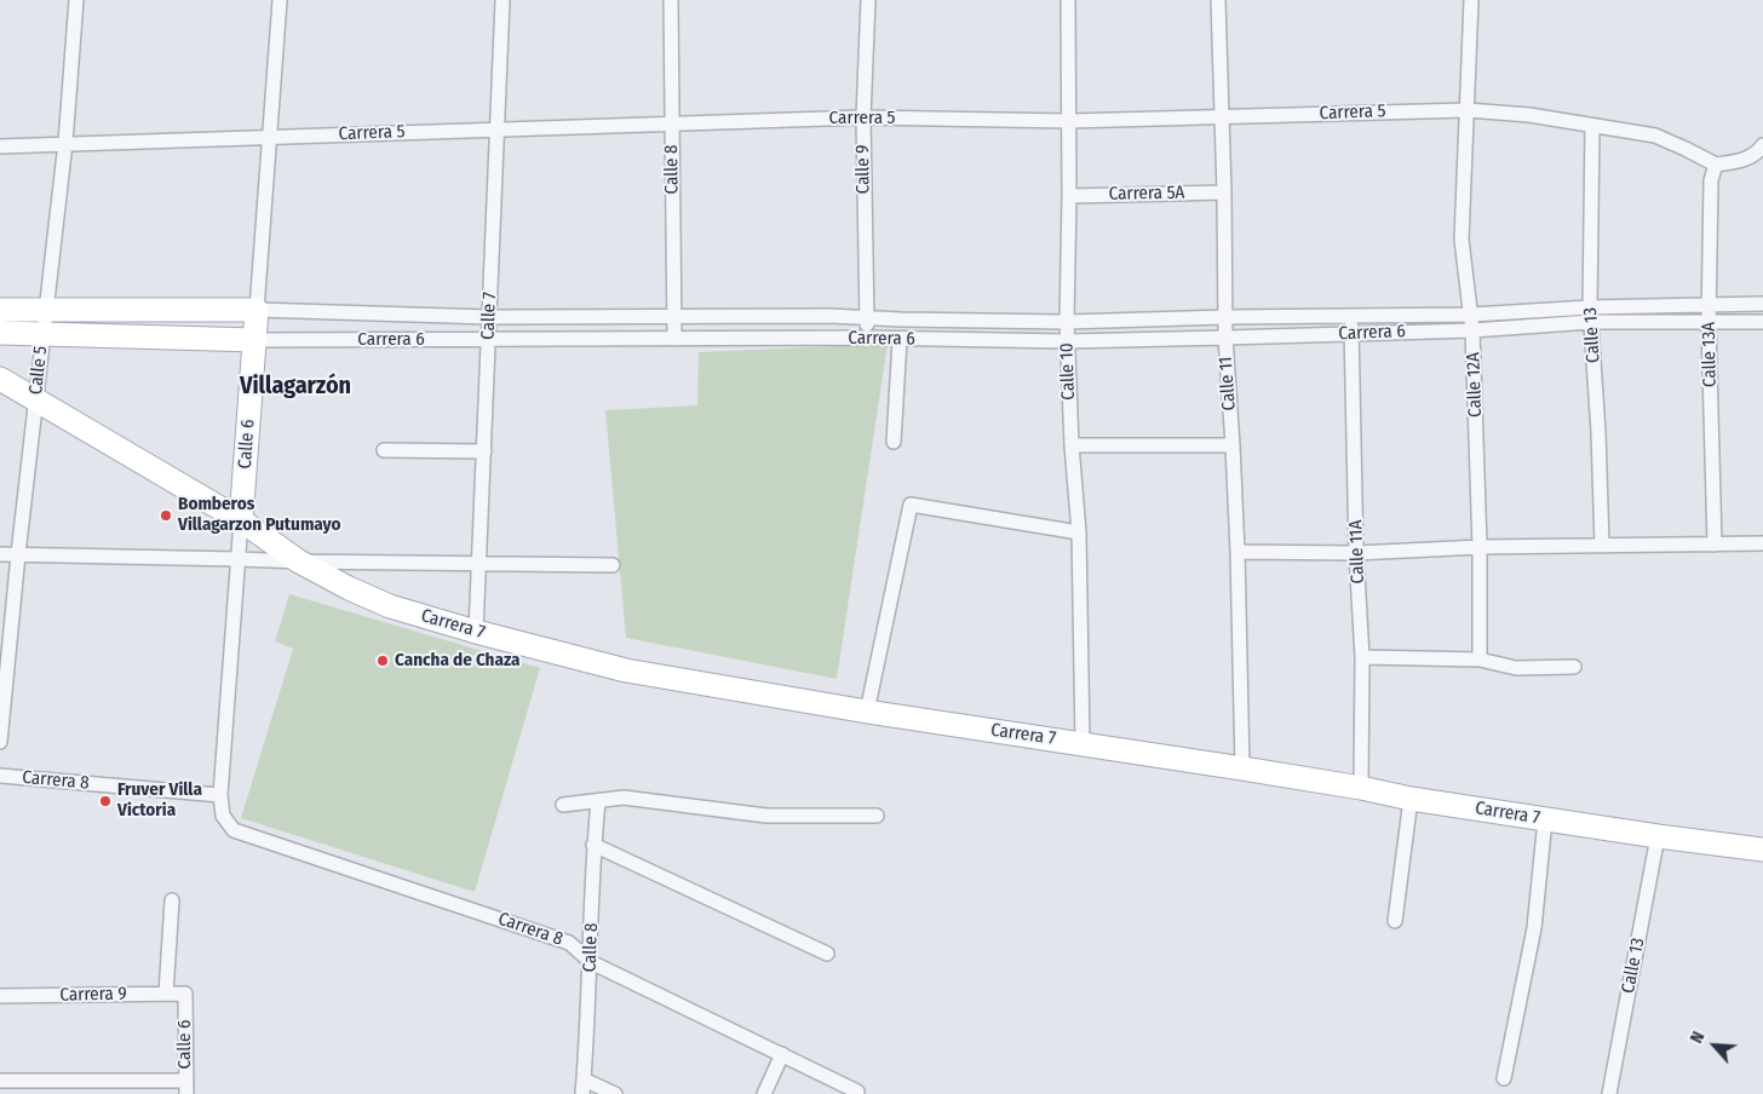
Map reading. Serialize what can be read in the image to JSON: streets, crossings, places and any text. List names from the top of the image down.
{
  "streets": {
    "main road": ["Carrera 6", "Calle 6", "Carrera 7"],
    "street": [
      "Carrera 5",
      "Calle 8",
      "Calle 9",
      "Carrera 5A",
      "Calle 7",
      "Calle 13",
      "Calle 13A",
      "Calle 5",
      "Calle 10",
      "Calle 11",
      "Calle 12A",
      "Calle 11A",
      "Carrera 8",
      "Carrera 9"
    ]
  },
  "crossings": [
    ["Carrera 5", "Calle 8"],
    ["Carrera 5", "Calle 9"],
    ["Carrera 5", "Calle 7"],
    ["Carrera 5", "Calle 13"],
    ["Carrera 5", "Calle 13A"],
    ["Carrera 5", "Calle 5"],
    ["Carrera 5", "Calle 10"],
    ["Carrera 5", "Calle 11"],
    ["Carrera 5", "Calle 12A"],
    ["Carrera 5", "Calle 6"],
    ["Calle 8", "Carrera 6"],
    ["Calle 8", "Carrera 8"],
    ["Calle 9", "Carrera 6"],
    ["Carrera 5A", "Calle 10"],
    ["Carrera 5A", "Calle 11"],
    ["Calle 7", "Carrera 6"],
    ["Calle 7", "Carrera 7"],
    ["Carrera 6", "Calle 13"],
    ["Carrera 6", "Calle 13A"],
    ["Carrera 6", "Calle 5"],
    ["Carrera 6", "Calle 10"],
    ["Carrera 6", "Calle 11"],
    ["Carrera 6", "Calle 12A"],
    ["Carrera 6", "Calle 6"],
    ["Carrera 6", "Calle 11A"],
    ["Calle 13", "Carrera 7"],
    ["Calle 5", "Carrera 7"],
    ["Calle 10", "Carrera 7"],
    ["Calle 11", "Carrera 7"],
    ["Calle 6", "Carrera 7"],
    ["Calle 6", "Carrera 8"],
    ["Calle 6", "Carrera 9"],
    ["Calle 11A", "Carrera 7"]
  ],
  "districts": ["Villagarzón"],
  "places": ["Bomberos Villagarzon Putumayo", "Cancha de Chaza", "Fruver Villa Victoria"],
  "north": "top left"
}
